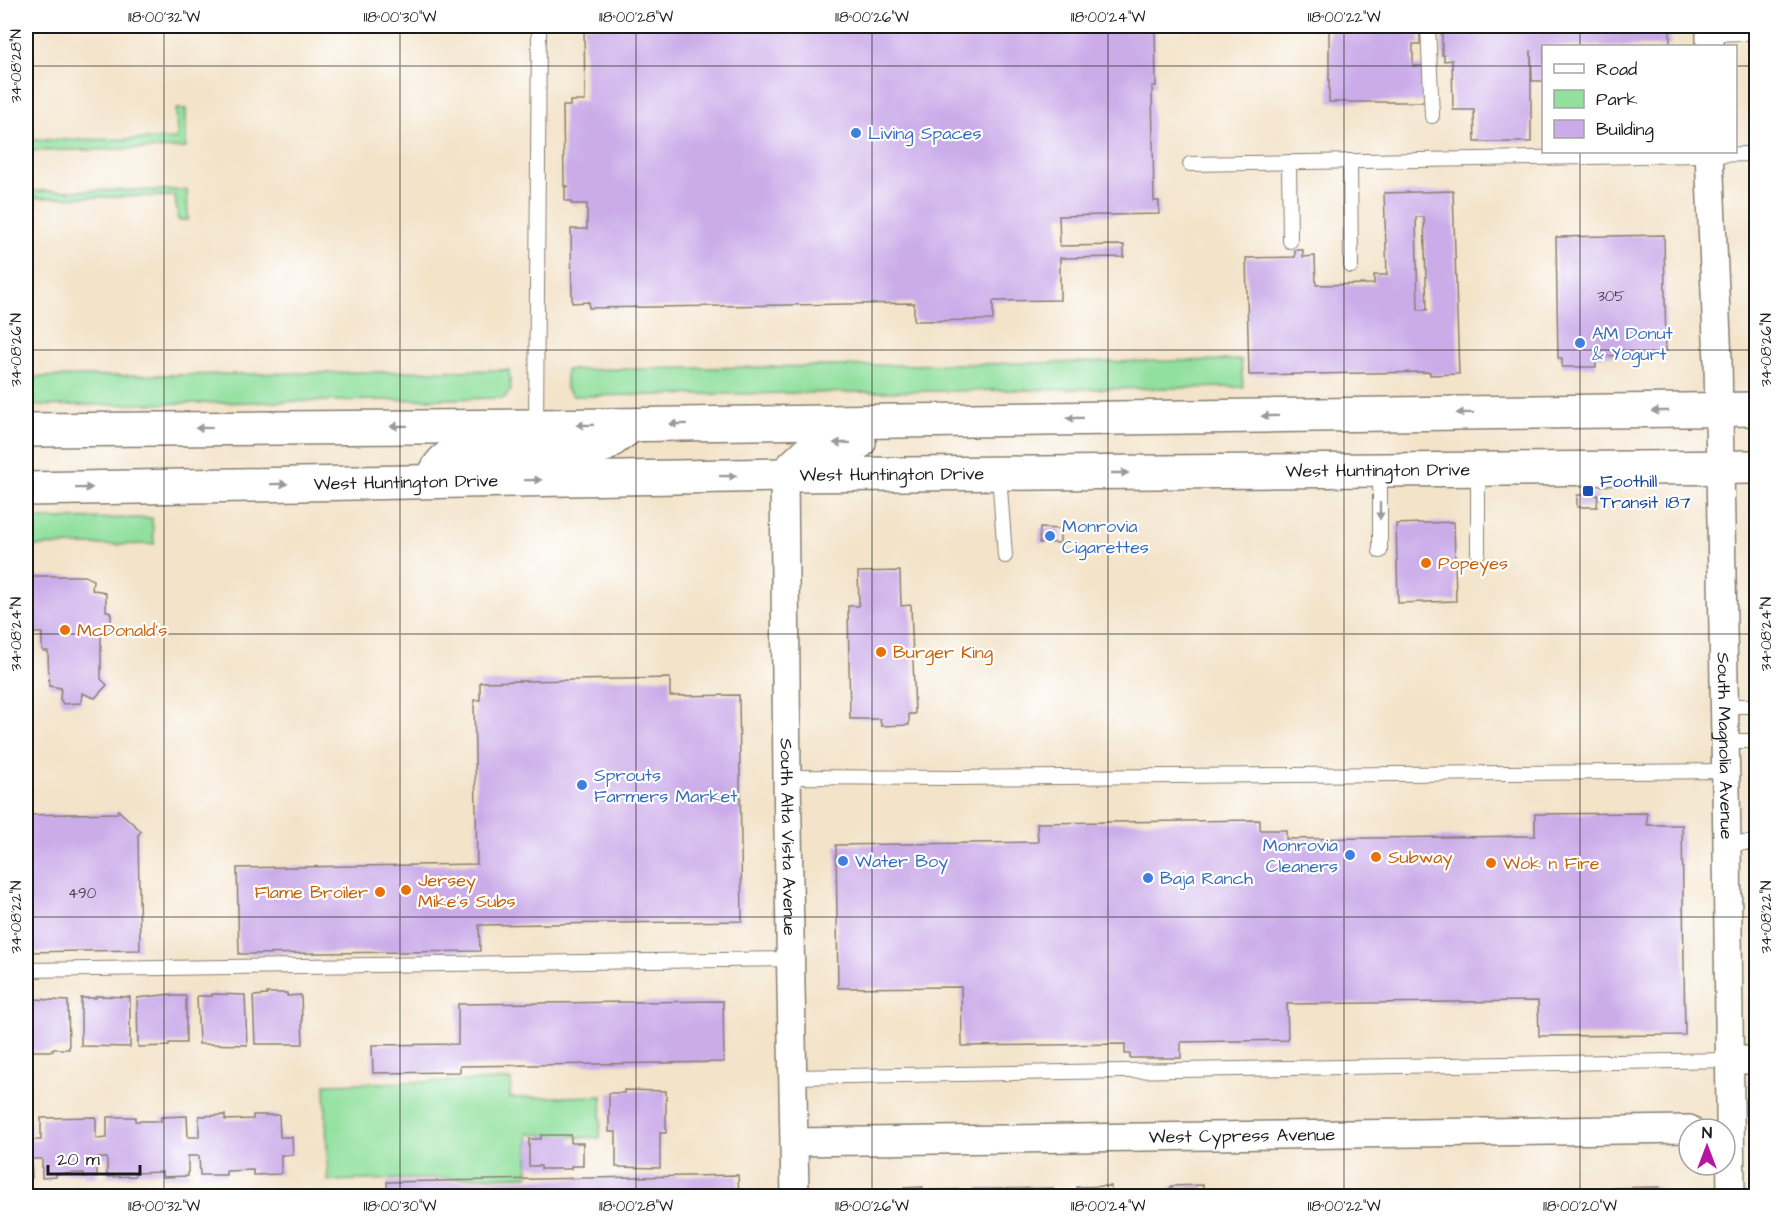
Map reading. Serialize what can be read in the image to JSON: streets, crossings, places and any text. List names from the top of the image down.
{
  "streets": {
    "main road": ["West Huntington Drive"],
    "street": ["South Magnolia Avenue", "South Alta Vista Avenue", "West Cypress Avenue"]
  },
  "crossings": [
    ["West Huntington Drive", "South Magnolia Avenue"],
    ["West Huntington Drive", "South Alta Vista Avenue"],
    ["South Alta Vista Avenue", "West Cypress Avenue"]
  ],
  "places": {
    "other": [
      "Living Spaces",
      "AM Donut & Yogurt",
      "Monrovia Cigarettes",
      "Popeyes",
      "McDonald's",
      "Burger King",
      "Sprouts Farmers Market",
      "Monrovia Cleaners",
      "Subway",
      "Water Boy",
      "Wok n Fire",
      "Baja Ranch",
      "Jersey Mike's Subs",
      "Flame Broiler"
    ],
    "transit": ["Foothill Transit 187"]
  },
  "house_numbers": ["305", "490"],
  "legend": ["Road", "Park", "Building"],
  "scale_bar": "20 m",
  "north": "top",
  "coordinates": [
    "118°00'32\"W",
    "118°00'30\"W",
    "118°00'28\"W",
    "118°00'26\"W",
    "118°00'24\"W",
    "118°00'22\"W",
    "34°08'28\"N",
    "34°08'26\"N",
    "34°08'24\"N",
    "34°08'22\"N",
    "118°00'20\"W"
  ]
}
